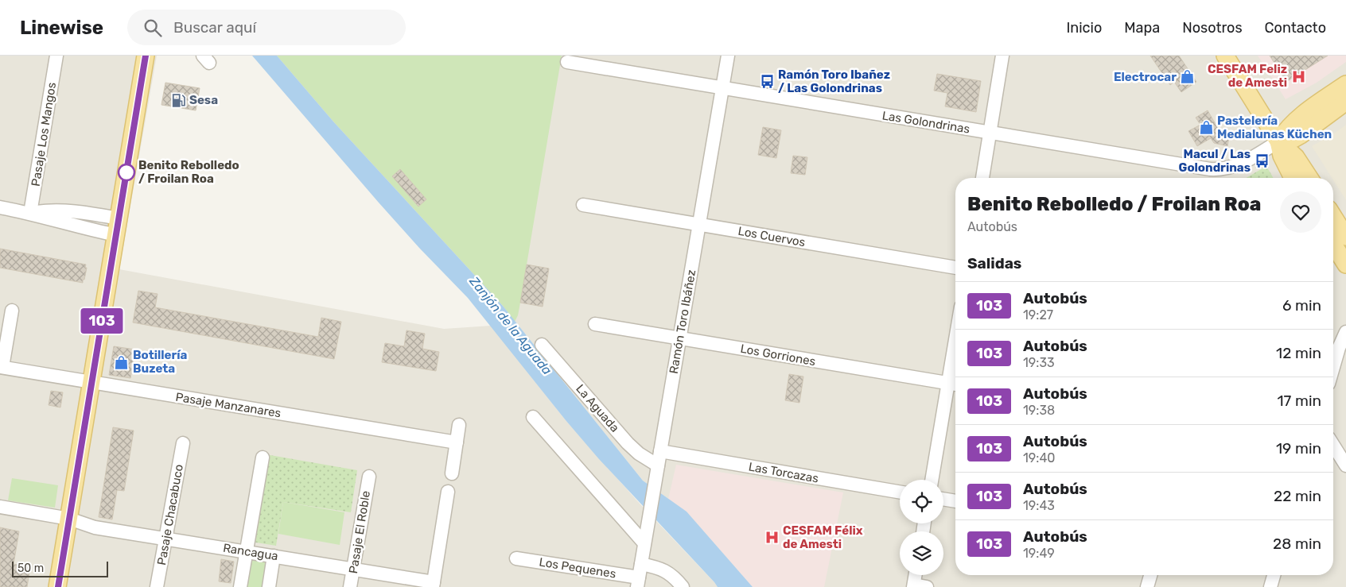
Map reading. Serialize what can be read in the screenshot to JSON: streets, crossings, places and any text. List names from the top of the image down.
{
  "streets": {
    "street": [
      "Las Golondrinas",
      "Pasaje Los Mangos",
      "Los Cuervos",
      "Ramón Toro Ibáñez",
      "Los Gorriones",
      "Pasaje Manzanares",
      "La Aguada",
      "Las Torcazas",
      "Pasaje Chacabuco",
      "Pasaje El Roble",
      "Rancagua",
      "Los Pequenes"
    ]
  },
  "crossings": [
    ["Las Golondrinas", "Ramón Toro Ibáñez"],
    ["Los Cuervos", "Ramón Toro Ibáñez"],
    ["Ramón Toro Ibáñez", "Los Gorriones"],
    ["Ramón Toro Ibáñez", "La Aguada"],
    ["Ramón Toro Ibáñez", "Las Torcazas"],
    ["Ramón Toro Ibáñez", "Los Pequenes"],
    ["Pasaje Chacabuco", "Rancagua"],
    ["Pasaje El Roble", "Rancagua"]
  ],
  "water": ["Zanjón de la Aguada"],
  "places": {
    "hospital": ["CESFAM Feliz de Amesti", "CESFAM Félix de Amesti"],
    "shop": ["Electrocar", "Pastelería Medialunas Küchen", "Botillería Buzeta"],
    "bus stop": ["Ramón Toro Ibañez / Las Golondrinas", "Macul / Las Golondrinas"],
    "fuel station": ["Sesa"],
    "other": ["Benito Rebolledo / Froilan Roa"]
  },
  "lines": ["bus line 103"],
  "scale_bar": "50 m",
  "page": {
    "header": "Linewise",
    "search": "Buscar aquí",
    "nav": [
      "Inicio",
      "Mapa",
      "Nosotros",
      "Contacto"
    ],
    "on_map": "103",
    "heading": [
      ["Benito Rebolledo / Froilan Roa", "Autobús"],
      "Salidas"
    ],
    "list": [
      {
        "mark": "103",
        "name": "Autobús",
        "note": "19:27",
        "value": "6 min"
      },
      {
        "mark": "103",
        "name": "Autobús",
        "note": "19:33",
        "value": "12 min"
      },
      {
        "mark": "103",
        "name": "Autobús",
        "note": "19:38",
        "value": "17 min"
      },
      {
        "mark": "103",
        "name": "Autobús",
        "note": "19:40",
        "value": "19 min"
      },
      {
        "mark": "103",
        "name": "Autobús",
        "note": "19:43",
        "value": "22 min"
      },
      {
        "mark": "103",
        "name": "Autobús",
        "note": "19:49",
        "value": "28 min"
      }
    ],
    "scale": "50 m"
  }
}
